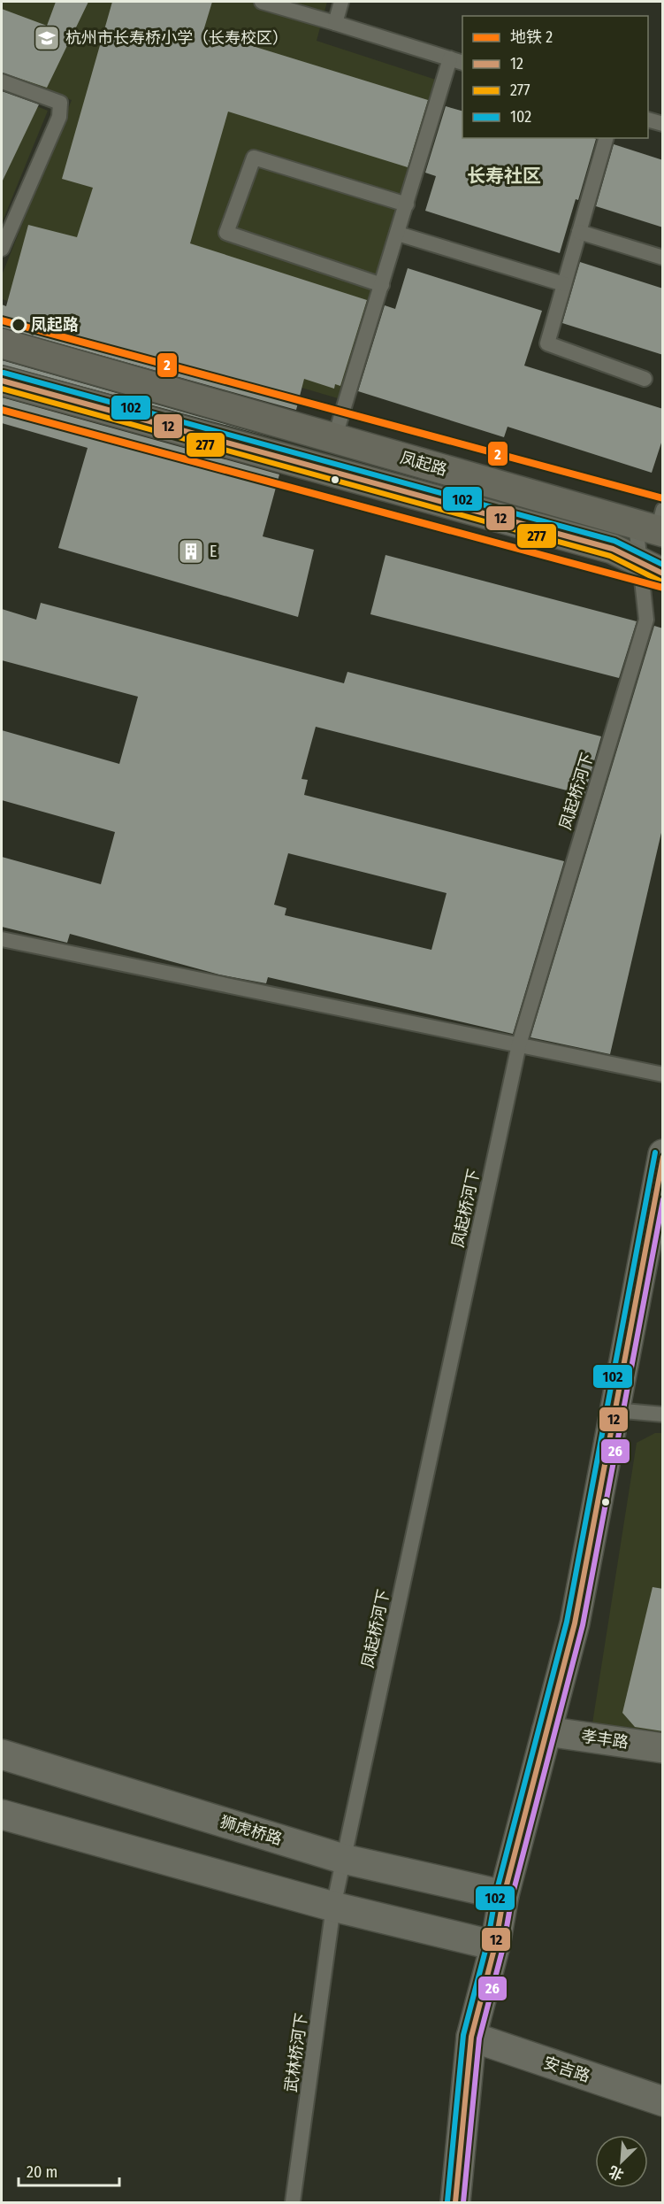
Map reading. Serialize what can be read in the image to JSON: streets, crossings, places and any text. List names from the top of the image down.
{
  "streets": {
    "main road": ["凤起路"],
    "street": ["孝丰路", "狮虎桥路", "安吉路"],
    "lane": ["凤起桥河下", "武林桥河下"]
  },
  "crossings": [
    ["凤起路", "凤起桥河下"],
    ["凤起桥河下", "狮虎桥路"],
    ["凤起桥河下", "武林桥河下"]
  ],
  "districts": ["长寿社区"],
  "places": {
    "school or university": ["杭州市长寿桥小学（长寿校区）"],
    "other": ["凤起路"],
    "building": ["E"]
  },
  "lines": [
    "metro line 2",
    "transit line 102",
    "transit line 12",
    "transit line 277",
    "transit line 26"
  ],
  "legend": [
    "地铁 2",
    "12",
    "277",
    "102"
  ],
  "scale_bar": "20 m",
  "north": "bottom left"
}
